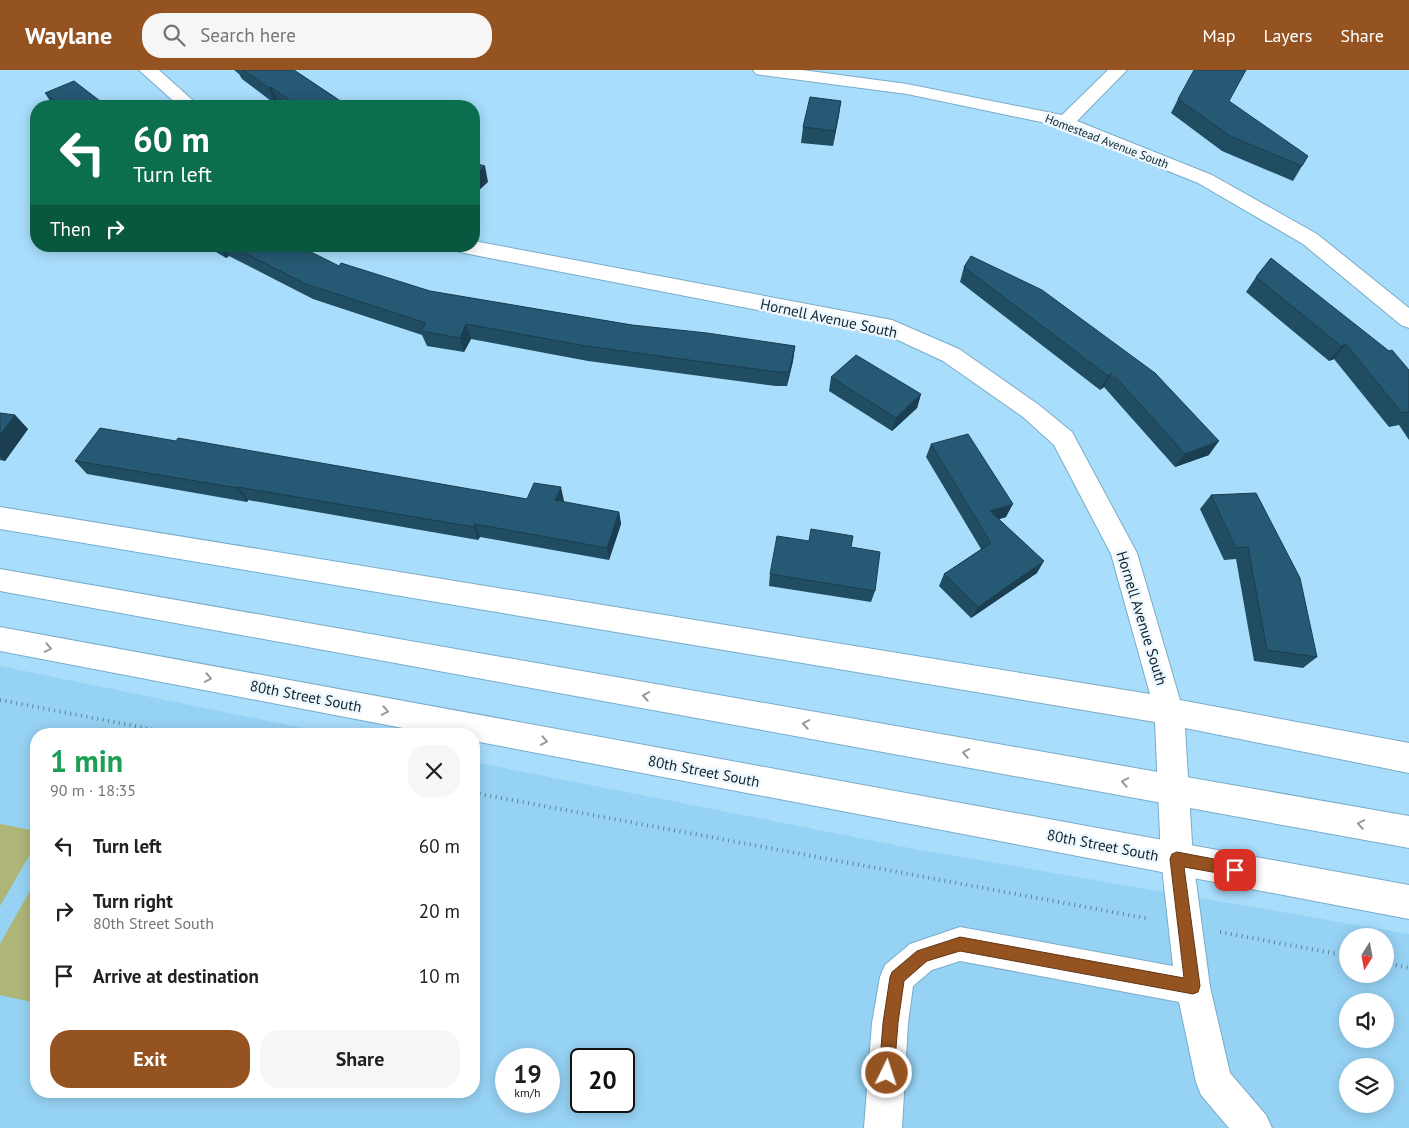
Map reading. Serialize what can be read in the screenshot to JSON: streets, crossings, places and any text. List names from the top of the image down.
{
  "streets": {
    "street": ["Homestead Avenue South", "Hornell Avenue South", "80th Street South"]
  },
  "crossings": [
    ["Hornell Avenue South", "80th Street South"]
  ],
  "north": "bottom",
  "page": {
    "header": "Waylane",
    "search": "Search here",
    "nav": ["Map", "Layers", "Share"],
    "turn": ["60 m", "Turn left"],
    "then": "Then",
    "heading": ["1 min", "90 m · 18:35"],
    "list": [
      {
        "name": "Turn left",
        "value": "60 m"
      },
      {
        "name": "Turn right",
        "note": "80th Street South",
        "value": "20 m"
      },
      {
        "name": "Arrive at destination",
        "value": "10 m"
      }
    ],
    "buttons": ["Exit", "Share"],
    "speed": "19 km/h",
    "limit": "20"
  }
}
